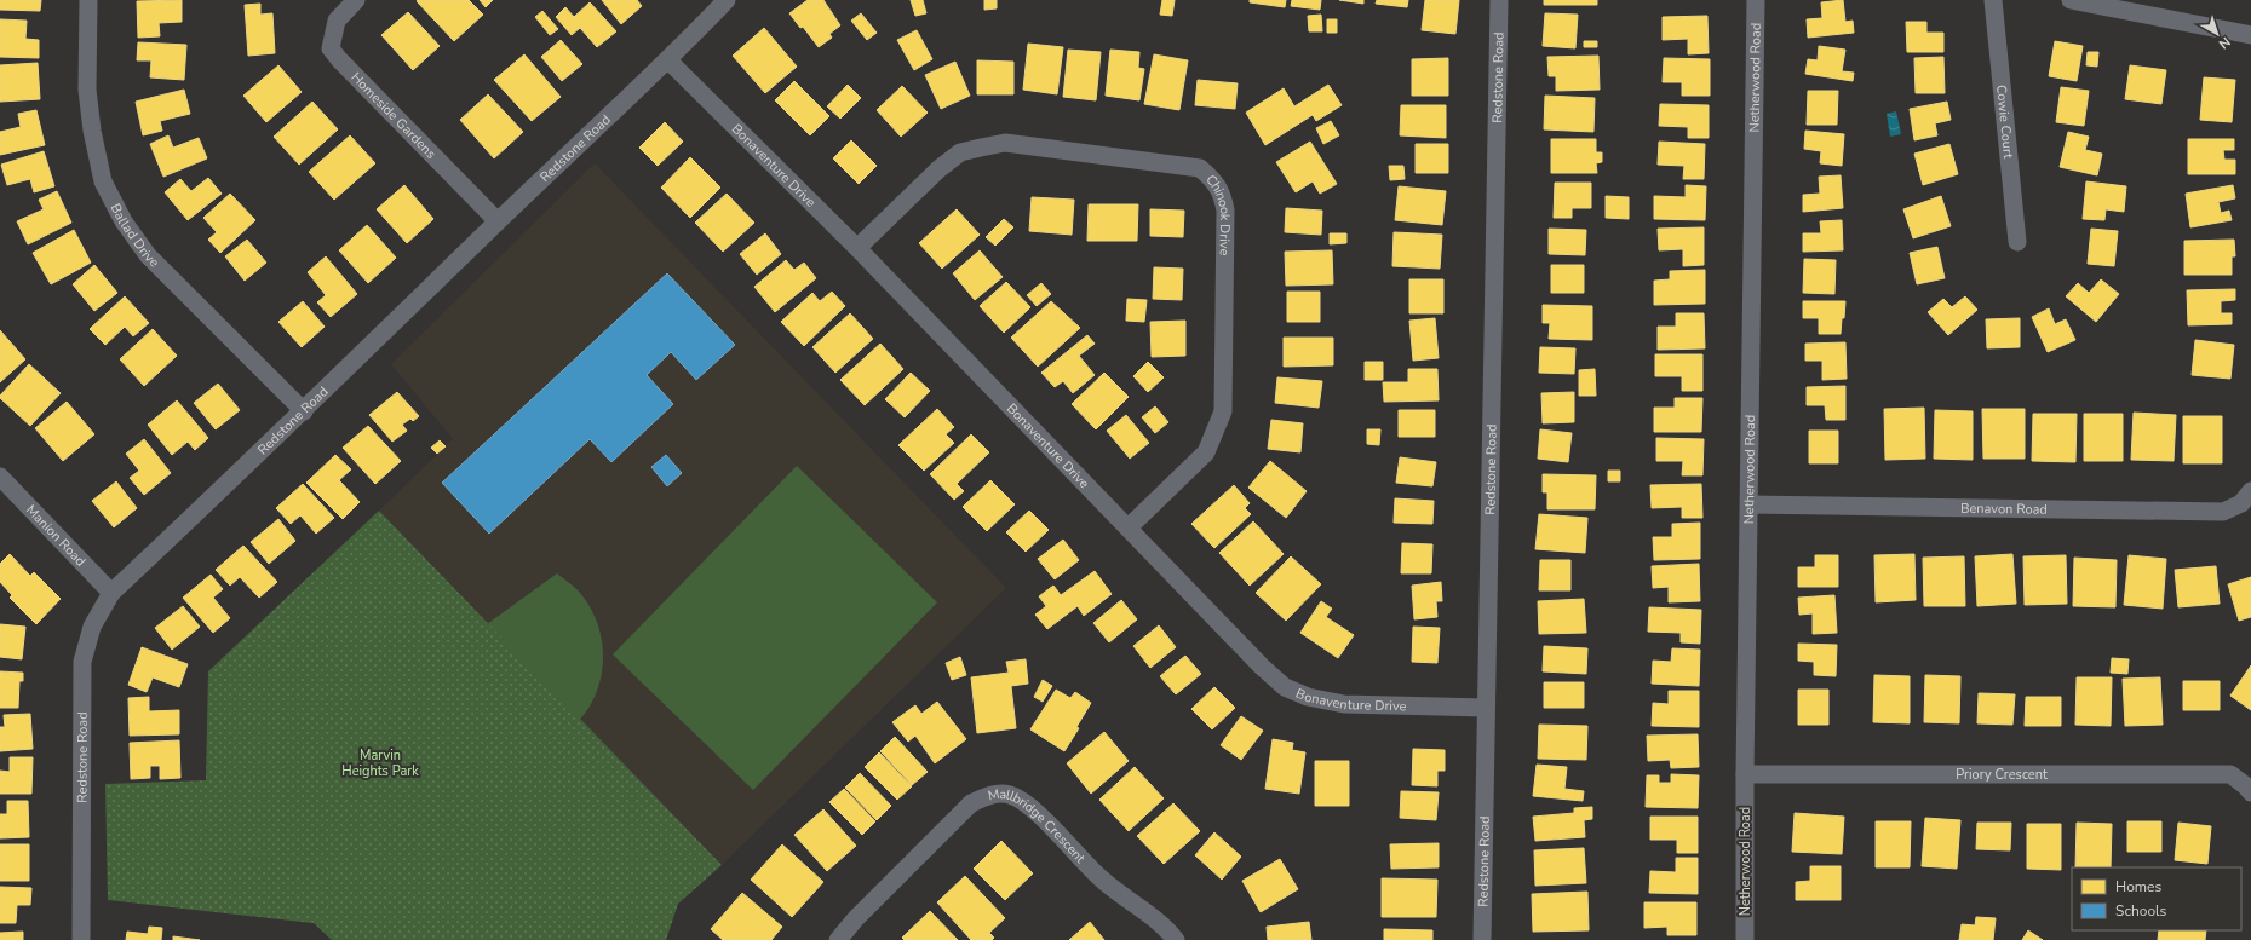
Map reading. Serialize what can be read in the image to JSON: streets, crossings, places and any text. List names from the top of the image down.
{
  "streets": {
    "street": [
      "Redstone Road",
      "Netherwood Road",
      "Homeside Gardens",
      "Cowie Court",
      "Bonaventure Drive",
      "Chinook Drive",
      "Ballad Drive",
      "Benavon Road",
      "Manion Road",
      "Priory Crescent",
      "Mallbridge Crescent"
    ]
  },
  "crossings": [
    ["Redstone Road", "Homeside Gardens"],
    ["Redstone Road", "Bonaventure Drive"],
    ["Redstone Road", "Ballad Drive"],
    ["Redstone Road", "Manion Road"],
    ["Netherwood Road", "Benavon Road"],
    ["Netherwood Road", "Priory Crescent"],
    ["Bonaventure Drive", "Chinook Drive"]
  ],
  "parks": ["Marvin Heights Park"],
  "legend": ["Homes", "Schools"],
  "north": "bottom right"
}
